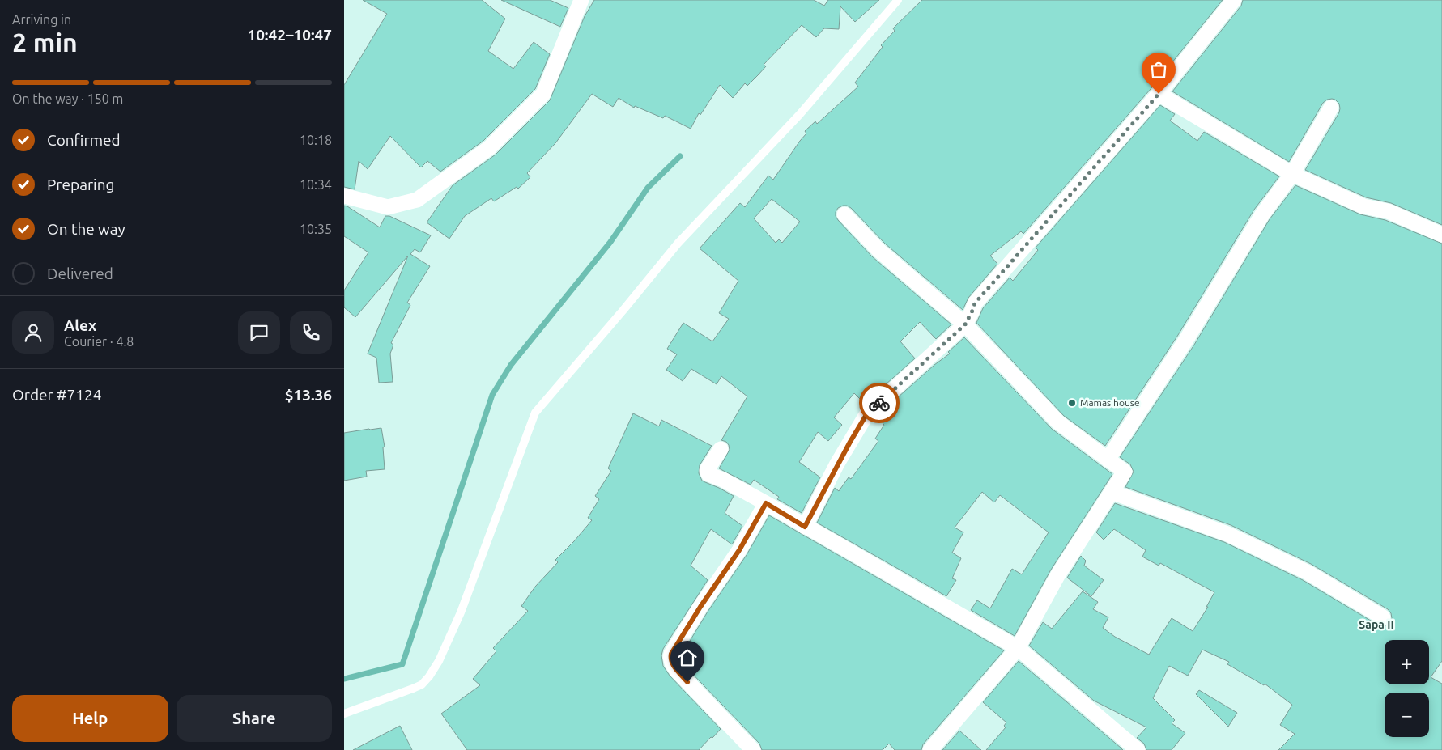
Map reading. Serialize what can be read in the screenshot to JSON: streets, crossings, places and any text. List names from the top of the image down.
{
  "districts": ["Sapa II"],
  "places": ["Mamas house"],
  "page": {
    "heading": ["2 min", "Arriving in", "10:42–10:47"],
    "panel": [
      "Alex",
      "Courier · 4.8",
      "Order #7124",
      "$13.36"
    ],
    "bar": "On the way · 150 m",
    "list": [
      ["Confirmed", "10:18"],
      ["Preparing", "10:34"],
      ["On the way", "10:35"],
      "Delivered"
    ],
    "map_buttons": ["+", "−"],
    "buttons": ["Help", "Share"]
  }
}
